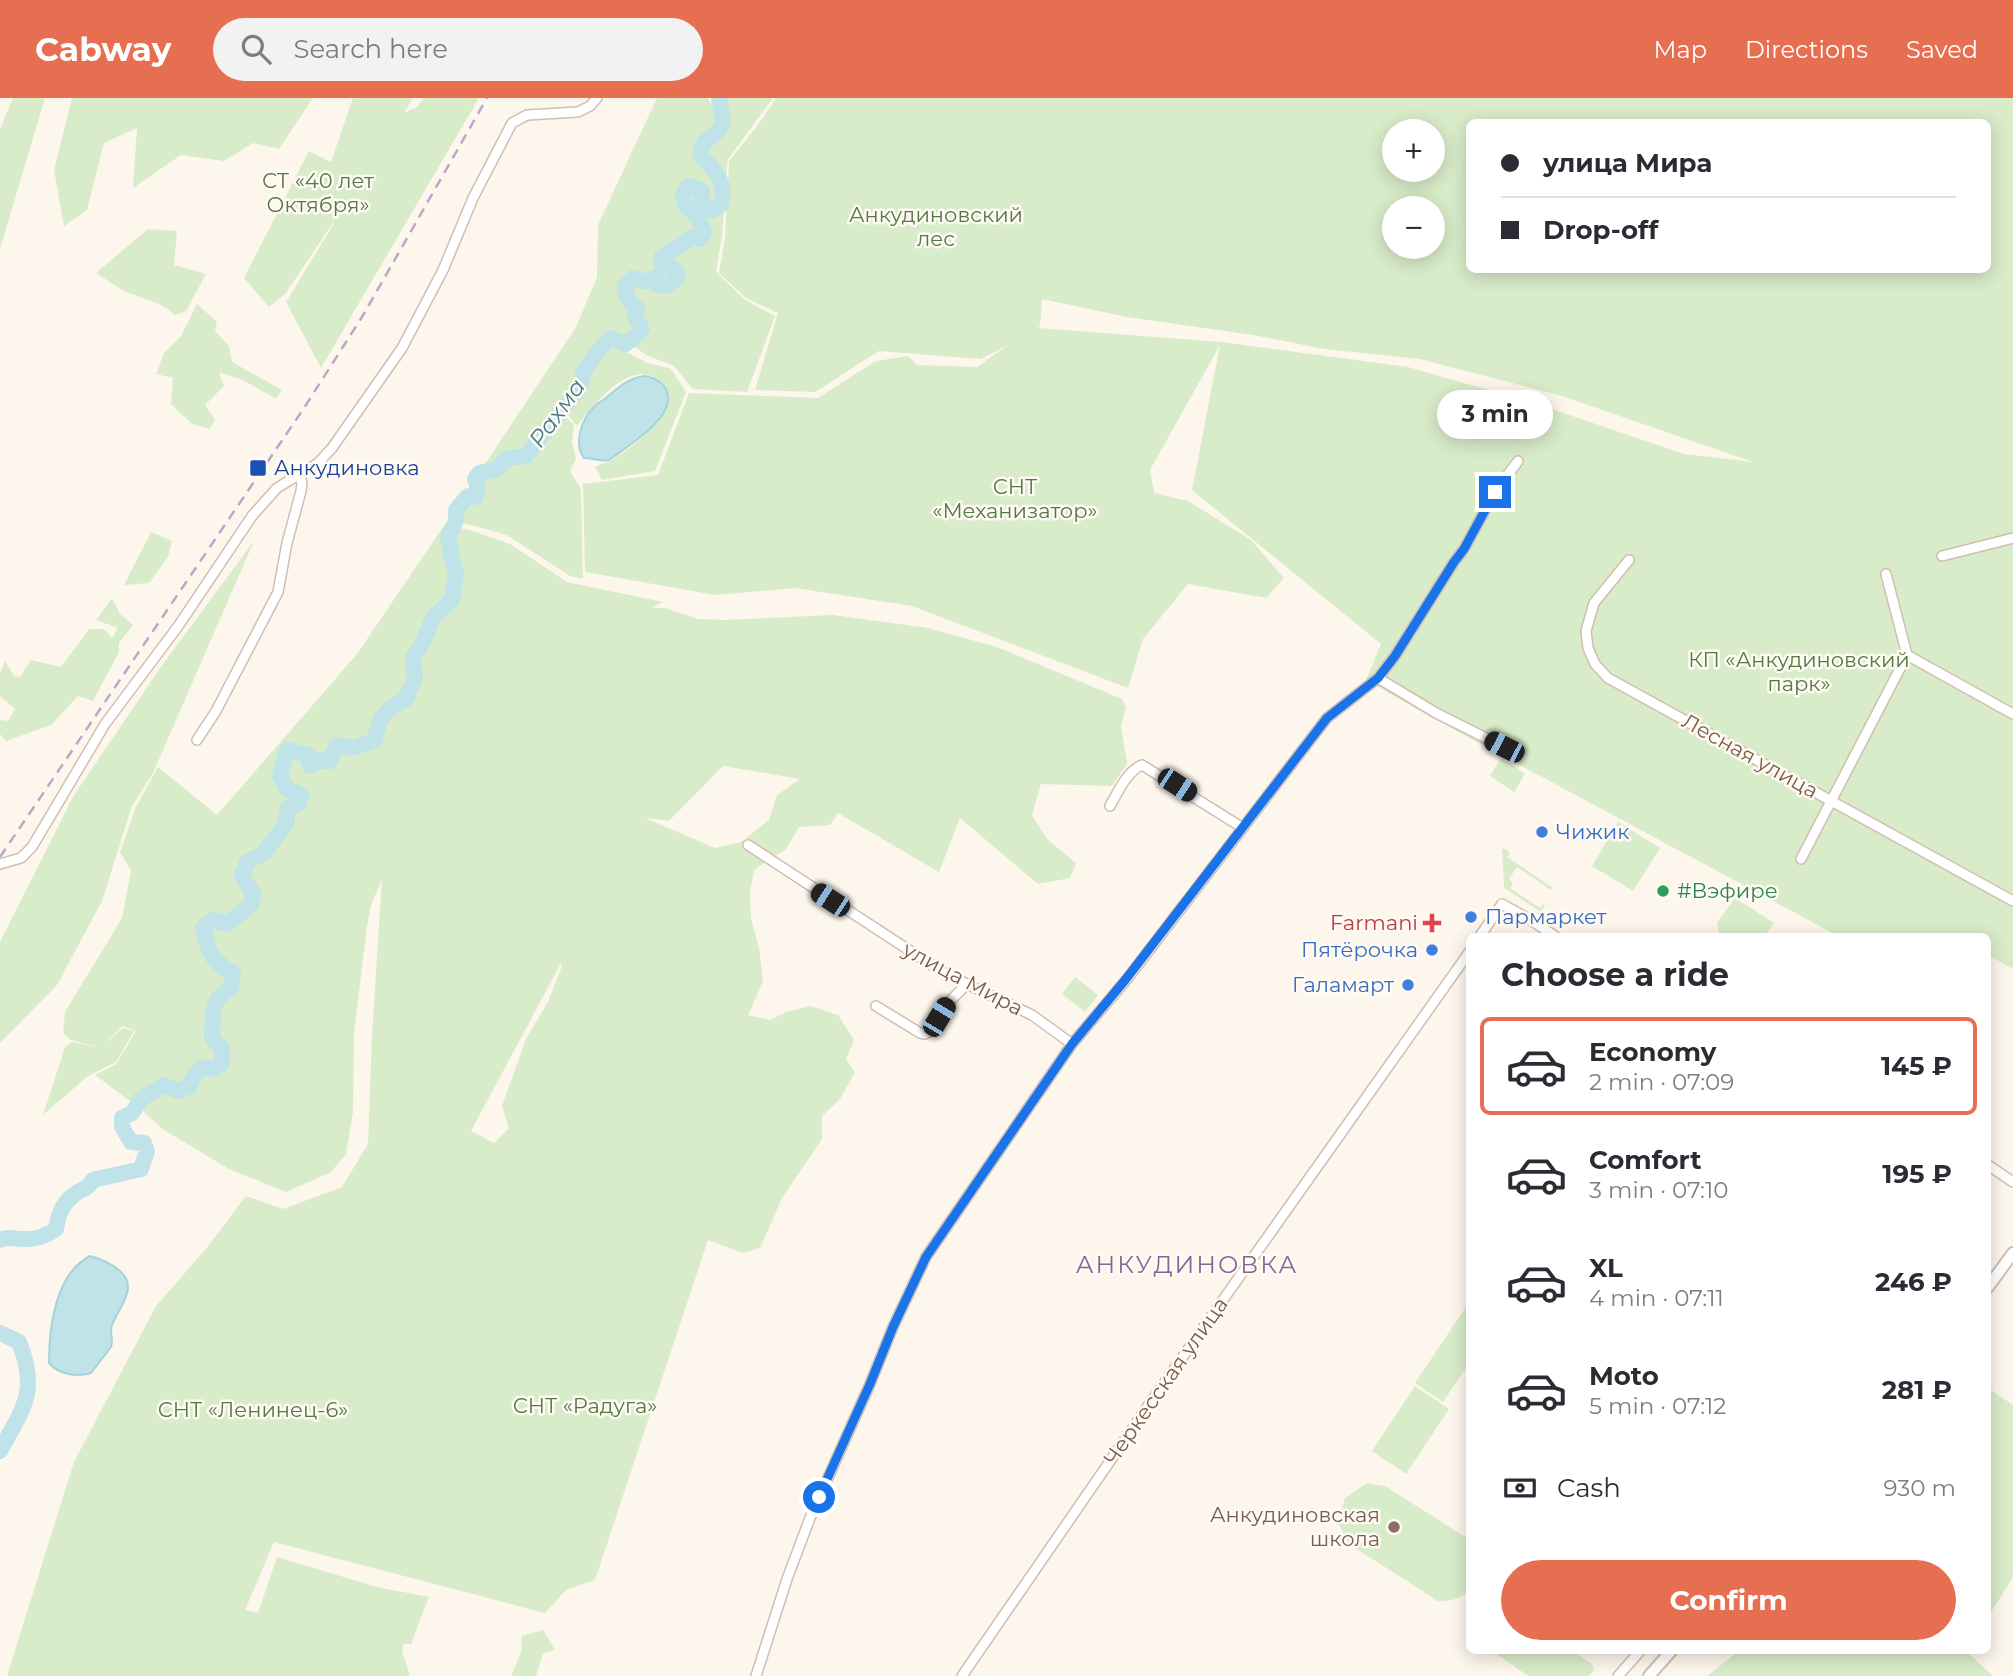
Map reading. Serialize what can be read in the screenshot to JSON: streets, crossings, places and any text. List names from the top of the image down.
{
  "streets": {
    "street": ["Лесная улица", "улица Мира", "Черкесская улица"]
  },
  "districts": ["АНКУДИНОВКА"],
  "water": ["Рахма"],
  "parks": [
    "СТ «40 лет Октября»",
    "Анкудиновский лес",
    "СНТ «Механизатор»",
    "КП «Анкудиновский парк»",
    "СНТ «Радуга»",
    "СНТ «Ленинец-6»"
  ],
  "places": {
    "transit": ["Анкудиновка"],
    "other": [
      "Чижик",
      "#Вэфире",
      "Пармаркет",
      "Пятёрочка",
      "Галамарт",
      "Анкудиновская школа"
    ],
    "health": ["Farmani"]
  },
  "page": {
    "header": "Cabway",
    "search": "Search here",
    "nav": ["Map", "Directions", "Saved"],
    "map_buttons": ["+", "−"],
    "banner": ["улица Мира", "Drop-off"],
    "bubble": "3 min",
    "heading": "Choose a ride",
    "list": [
      {
        "name": "Economy",
        "note": "2 min · 07:09",
        "value": "145 ₽"
      },
      {
        "name": "Comfort",
        "note": "3 min · 07:10",
        "value": "195 ₽"
      },
      {
        "name": "XL",
        "note": "4 min · 07:11",
        "value": "246 ₽"
      },
      {
        "name": "Moto",
        "note": "5 min · 07:12",
        "value": "281 ₽"
      }
    ],
    "pay": ["Cash", "930 m"],
    "buttons": "Confirm"
  }
}
